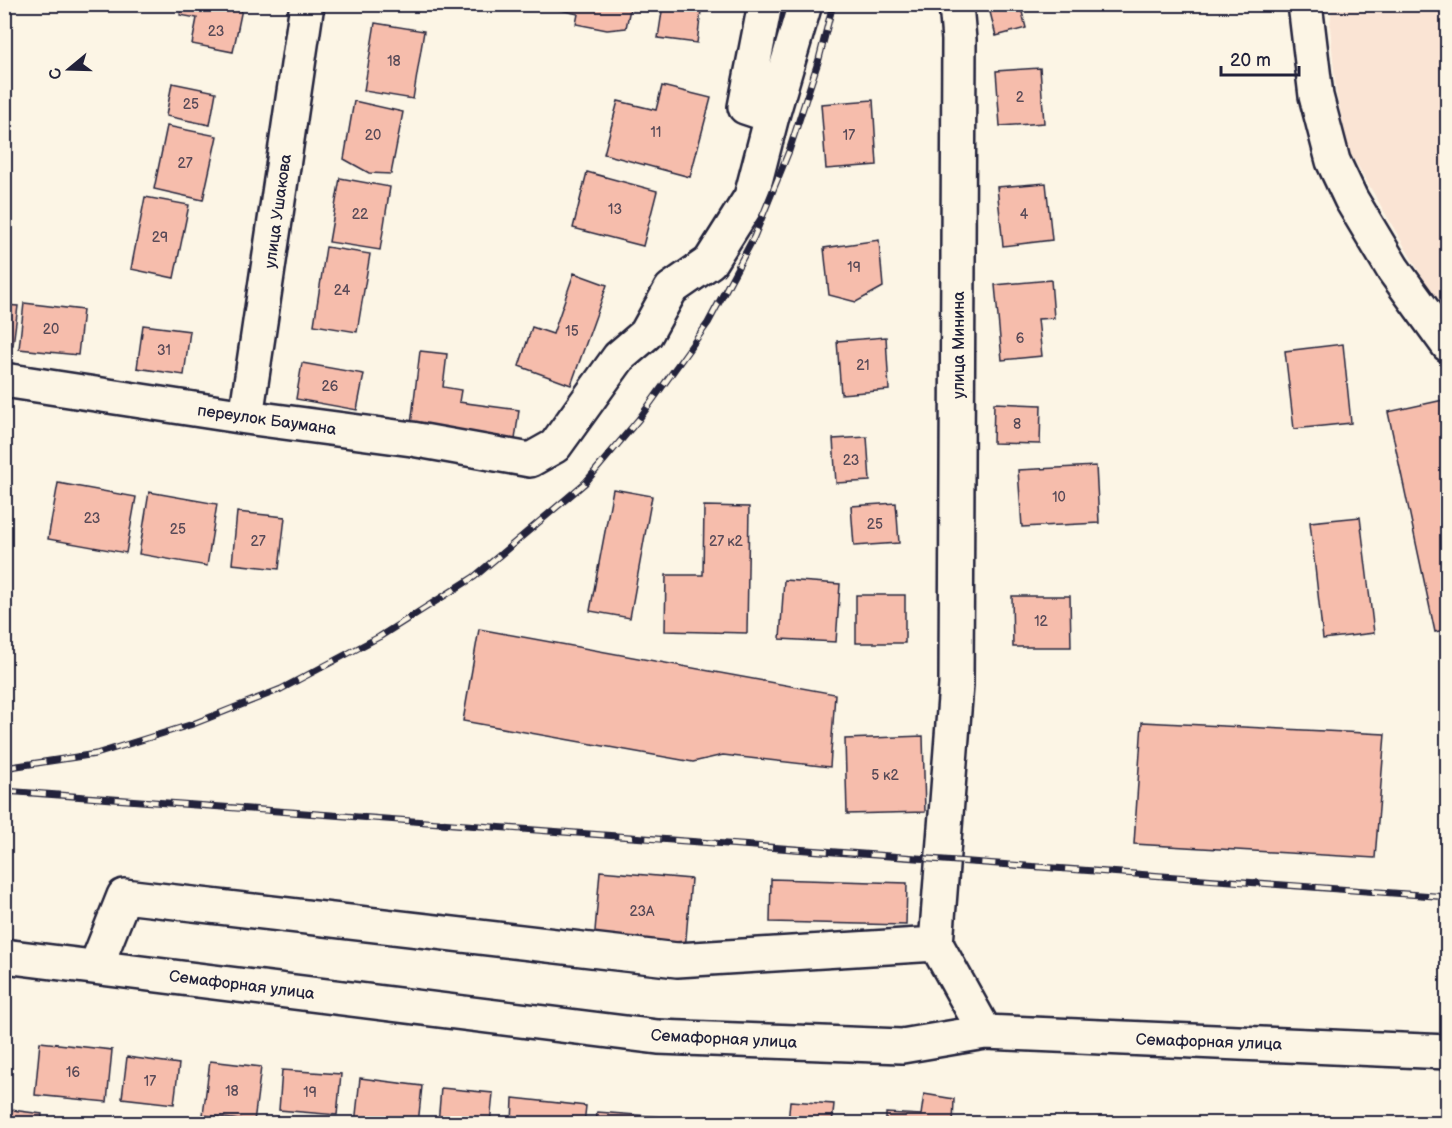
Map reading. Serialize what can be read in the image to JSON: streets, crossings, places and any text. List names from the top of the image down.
{
  "streets": {
    "street": [
      "улица Ушакова",
      "улица Минина",
      "переулок Баумана",
      "Семафорная улица"
    ]
  },
  "crossings": [
    ["улица Ушакова", "переулок Баумана"]
  ],
  "house_numbers": [
    "23",
    "18",
    "2",
    "25",
    "11",
    "20",
    "17",
    "27",
    "13",
    "22",
    "4",
    "29",
    "19",
    "24",
    "20",
    "15",
    "6",
    "31",
    "21",
    "26",
    "8",
    "23",
    "10",
    "23",
    "25",
    "25",
    "27",
    "27 к2",
    "12",
    "5 к2",
    "23А",
    "16",
    "17",
    "18",
    "19"
  ],
  "scale_bar": "20 m",
  "north": "left"
}
